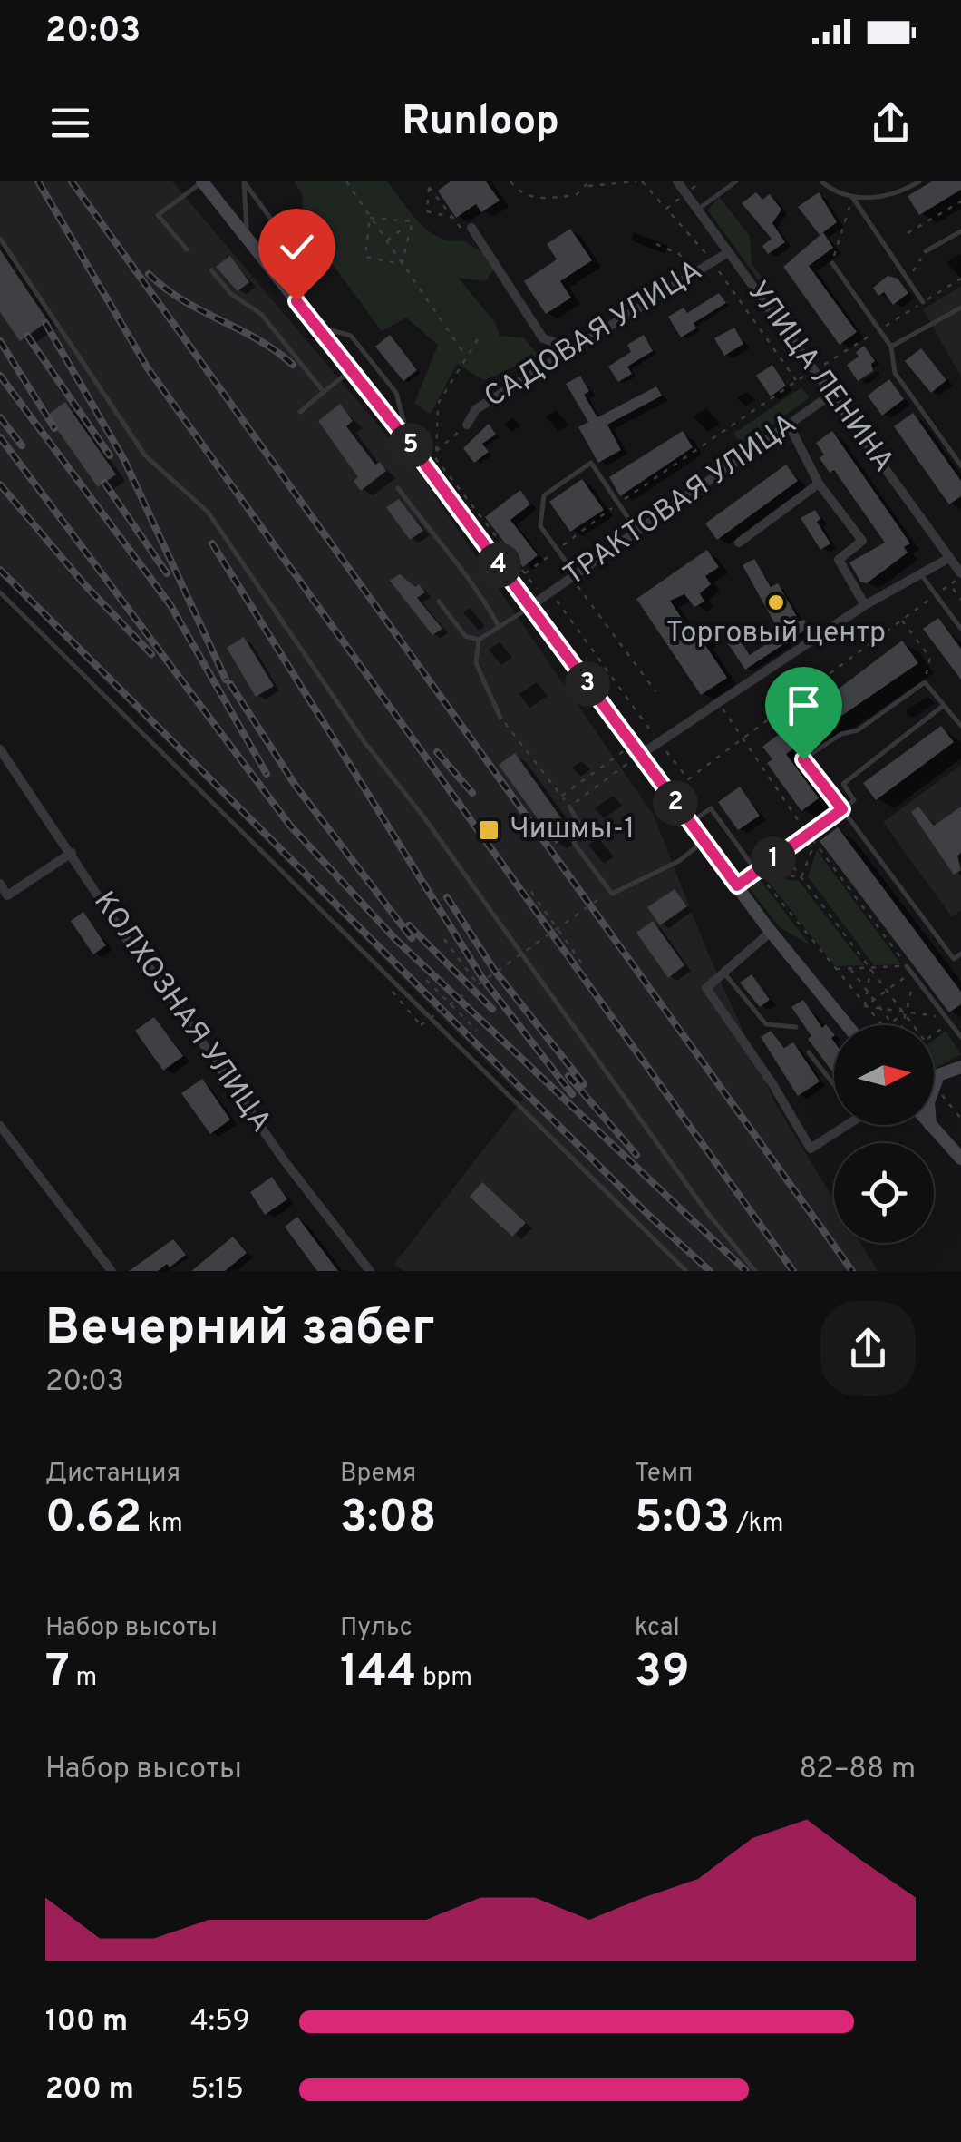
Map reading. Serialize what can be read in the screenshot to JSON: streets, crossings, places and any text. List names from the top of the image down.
{
  "streets": {
    "street": [
      "САДОВАЯ УЛИЦА",
      "УЛИЦА ЛЕНИНА",
      "ТРАКТОВАЯ УЛИЦА",
      "КОЛХОЗНАЯ УЛИЦА"
    ]
  },
  "crossings": [
    ["САДОВАЯ УЛИЦА", "УЛИЦА ЛЕНИНА"],
    ["УЛИЦА ЛЕНИНА", "ТРАКТОВАЯ УЛИЦА"]
  ],
  "places": {
    "other": ["Торговый центр"],
    "transit": ["Чишмы-1"]
  },
  "north": "right",
  "page": {
    "status": "20:03",
    "header": "Runloop",
    "pins": [
      "5",
      "4",
      "3",
      "2",
      "1"
    ],
    "heading": ["Вечерний забег", "20:03"],
    "stats": [
      ["Дистанция", "0.62 km"],
      ["Время", "3:08"],
      ["Темп", "5:03 /km"],
      ["Набор высоты", "7 m"],
      ["Пульс", "144 bpm"],
      ["kcal", "39"]
    ],
    "chart": ["Набор высоты", "82–88 m"],
    "list": [
      {
        "name": "100 m",
        "note": "4:59"
      },
      {
        "name": "200 m",
        "note": "5:15"
      }
    ]
  }
}
